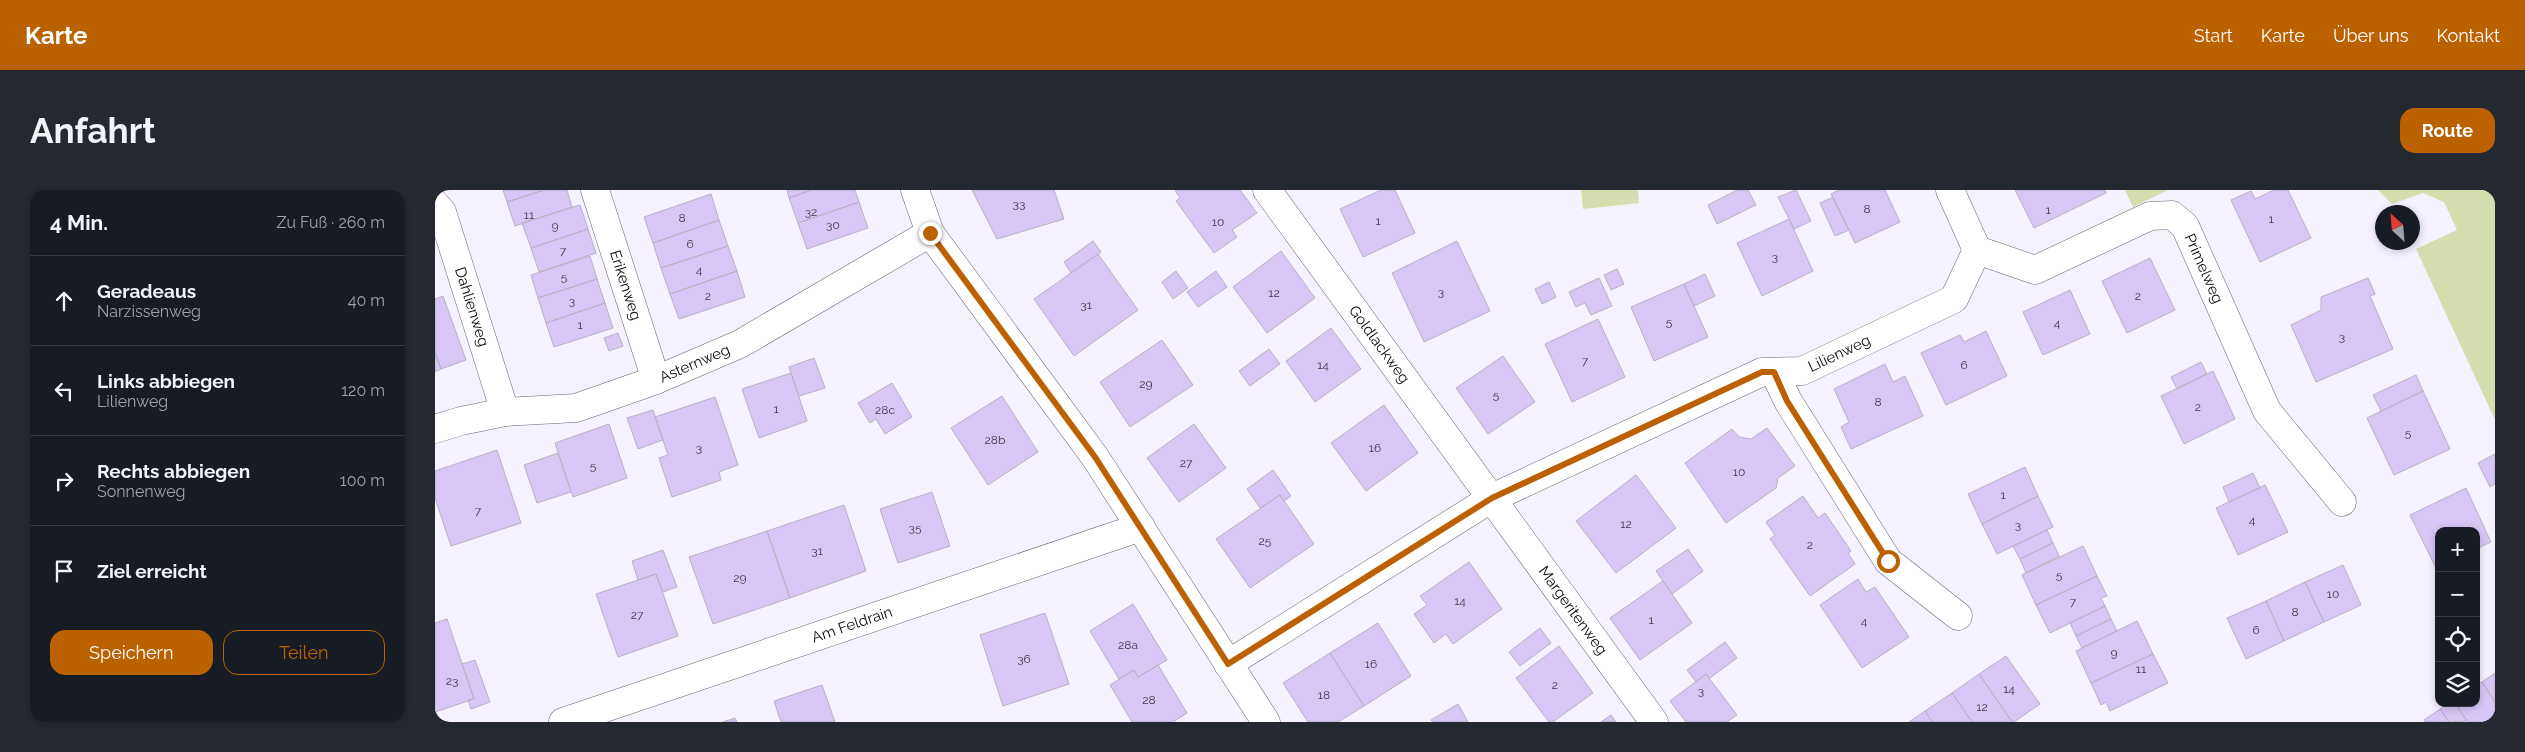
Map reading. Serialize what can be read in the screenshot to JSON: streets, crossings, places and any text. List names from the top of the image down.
{
  "streets": {
    "street": [
      "Primelweg",
      "Erikenweg",
      "Dahlienweg",
      "Goldlackweg",
      "Lilienweg",
      "Asternweg",
      "Margeritenweg",
      "Am Feldrain"
    ]
  },
  "crossings": [
    ["Primelweg", "Lilienweg"],
    ["Erikenweg", "Asternweg"],
    ["Dahlienweg", "Asternweg"],
    ["Goldlackweg", "Lilienweg"],
    ["Goldlackweg", "Margeritenweg"],
    ["Lilienweg", "Margeritenweg"]
  ],
  "house_numbers": [
    "33",
    "8",
    "1",
    "32",
    "11",
    "8",
    "1",
    "1",
    "10",
    "30",
    "9",
    "6",
    "7",
    "3",
    "4",
    "5",
    "3",
    "12",
    "2",
    "2",
    "3",
    "31",
    "5",
    "4",
    "1",
    "3",
    "7",
    "14",
    "6",
    "29",
    "5",
    "8",
    "2",
    "1",
    "28c",
    "5",
    "28b",
    "3",
    "16",
    "27",
    "5",
    "10",
    "1",
    "7",
    "4",
    "12",
    "3",
    "35",
    "25",
    "2",
    "31",
    "5",
    "29",
    "10",
    "14",
    "7",
    "8",
    "27",
    "1",
    "4",
    "6",
    "28a",
    "9",
    "36",
    "16",
    "11",
    "23",
    "2",
    "14",
    "3",
    "18",
    "28",
    "12"
  ],
  "north": "top left",
  "page": {
    "header": "Karte",
    "nav": [
      "Start",
      "Karte",
      "Über uns",
      "Kontakt"
    ],
    "buttons": [
      "Route",
      ["Speichern", "Teilen"]
    ],
    "title": "Anfahrt",
    "heading": ["4 Min.", "Zu Fuß · 260 m"],
    "list": [
      ["Geradeaus", "Narzissenweg", "40 m"],
      ["Links abbiegen", "Lilienweg", "120 m"],
      ["Rechts abbiegen", "Sonnenweg", "100 m"],
      "Ziel erreicht"
    ],
    "map_buttons": ["+", "−"]
  }
}
